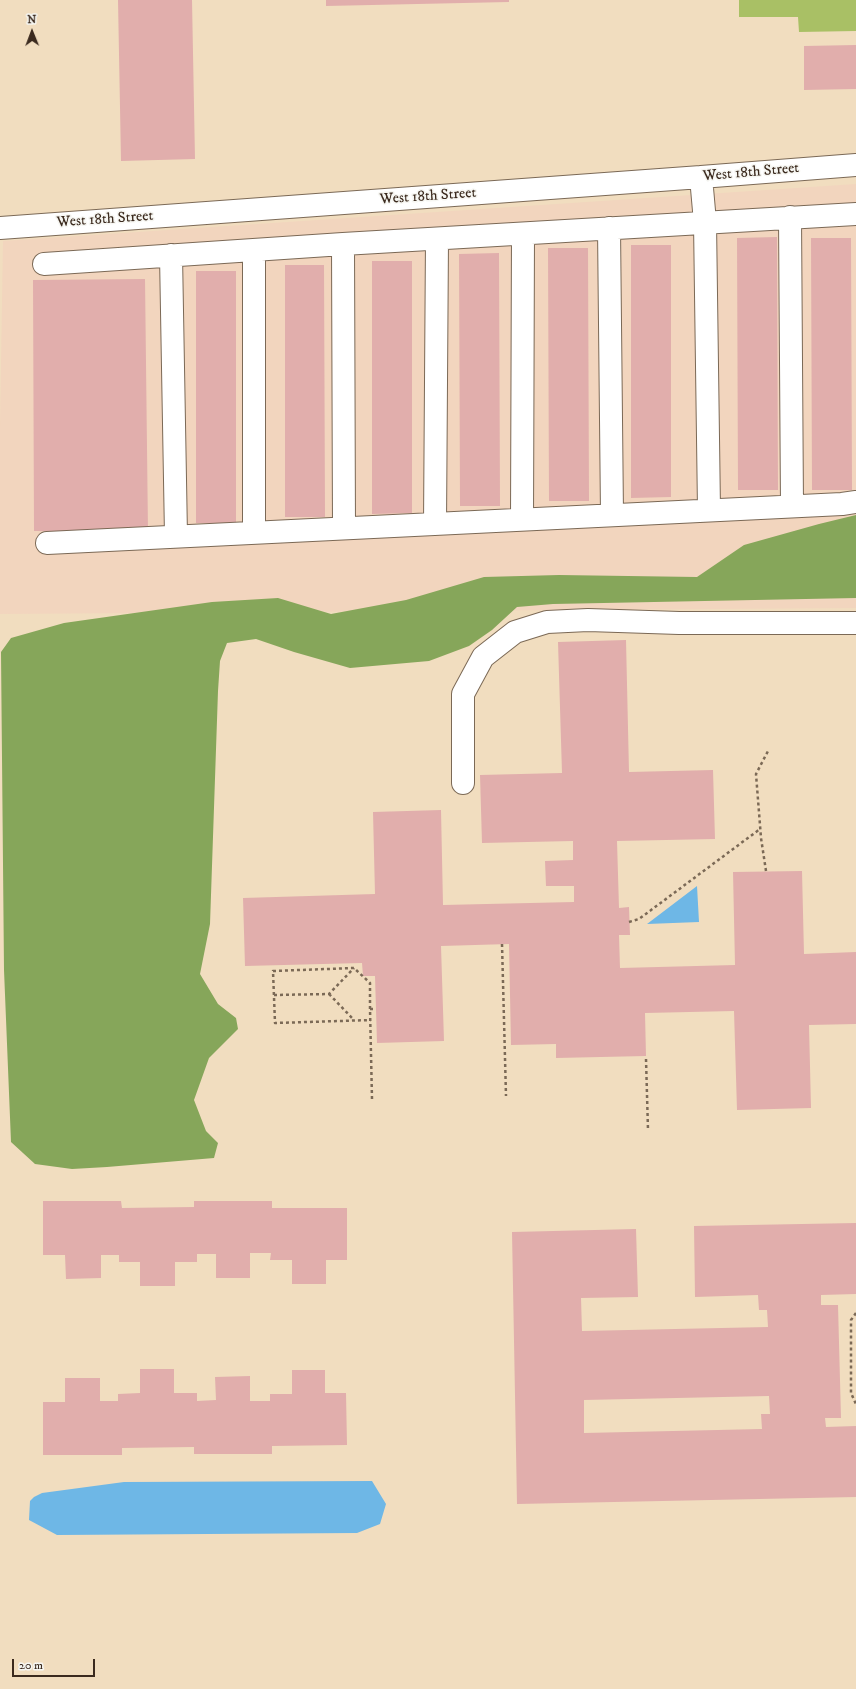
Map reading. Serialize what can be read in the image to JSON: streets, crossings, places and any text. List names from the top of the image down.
{
  "streets": {
    "street": ["West 18th Street"]
  },
  "scale_bar": "20 m",
  "north": "top"
}
